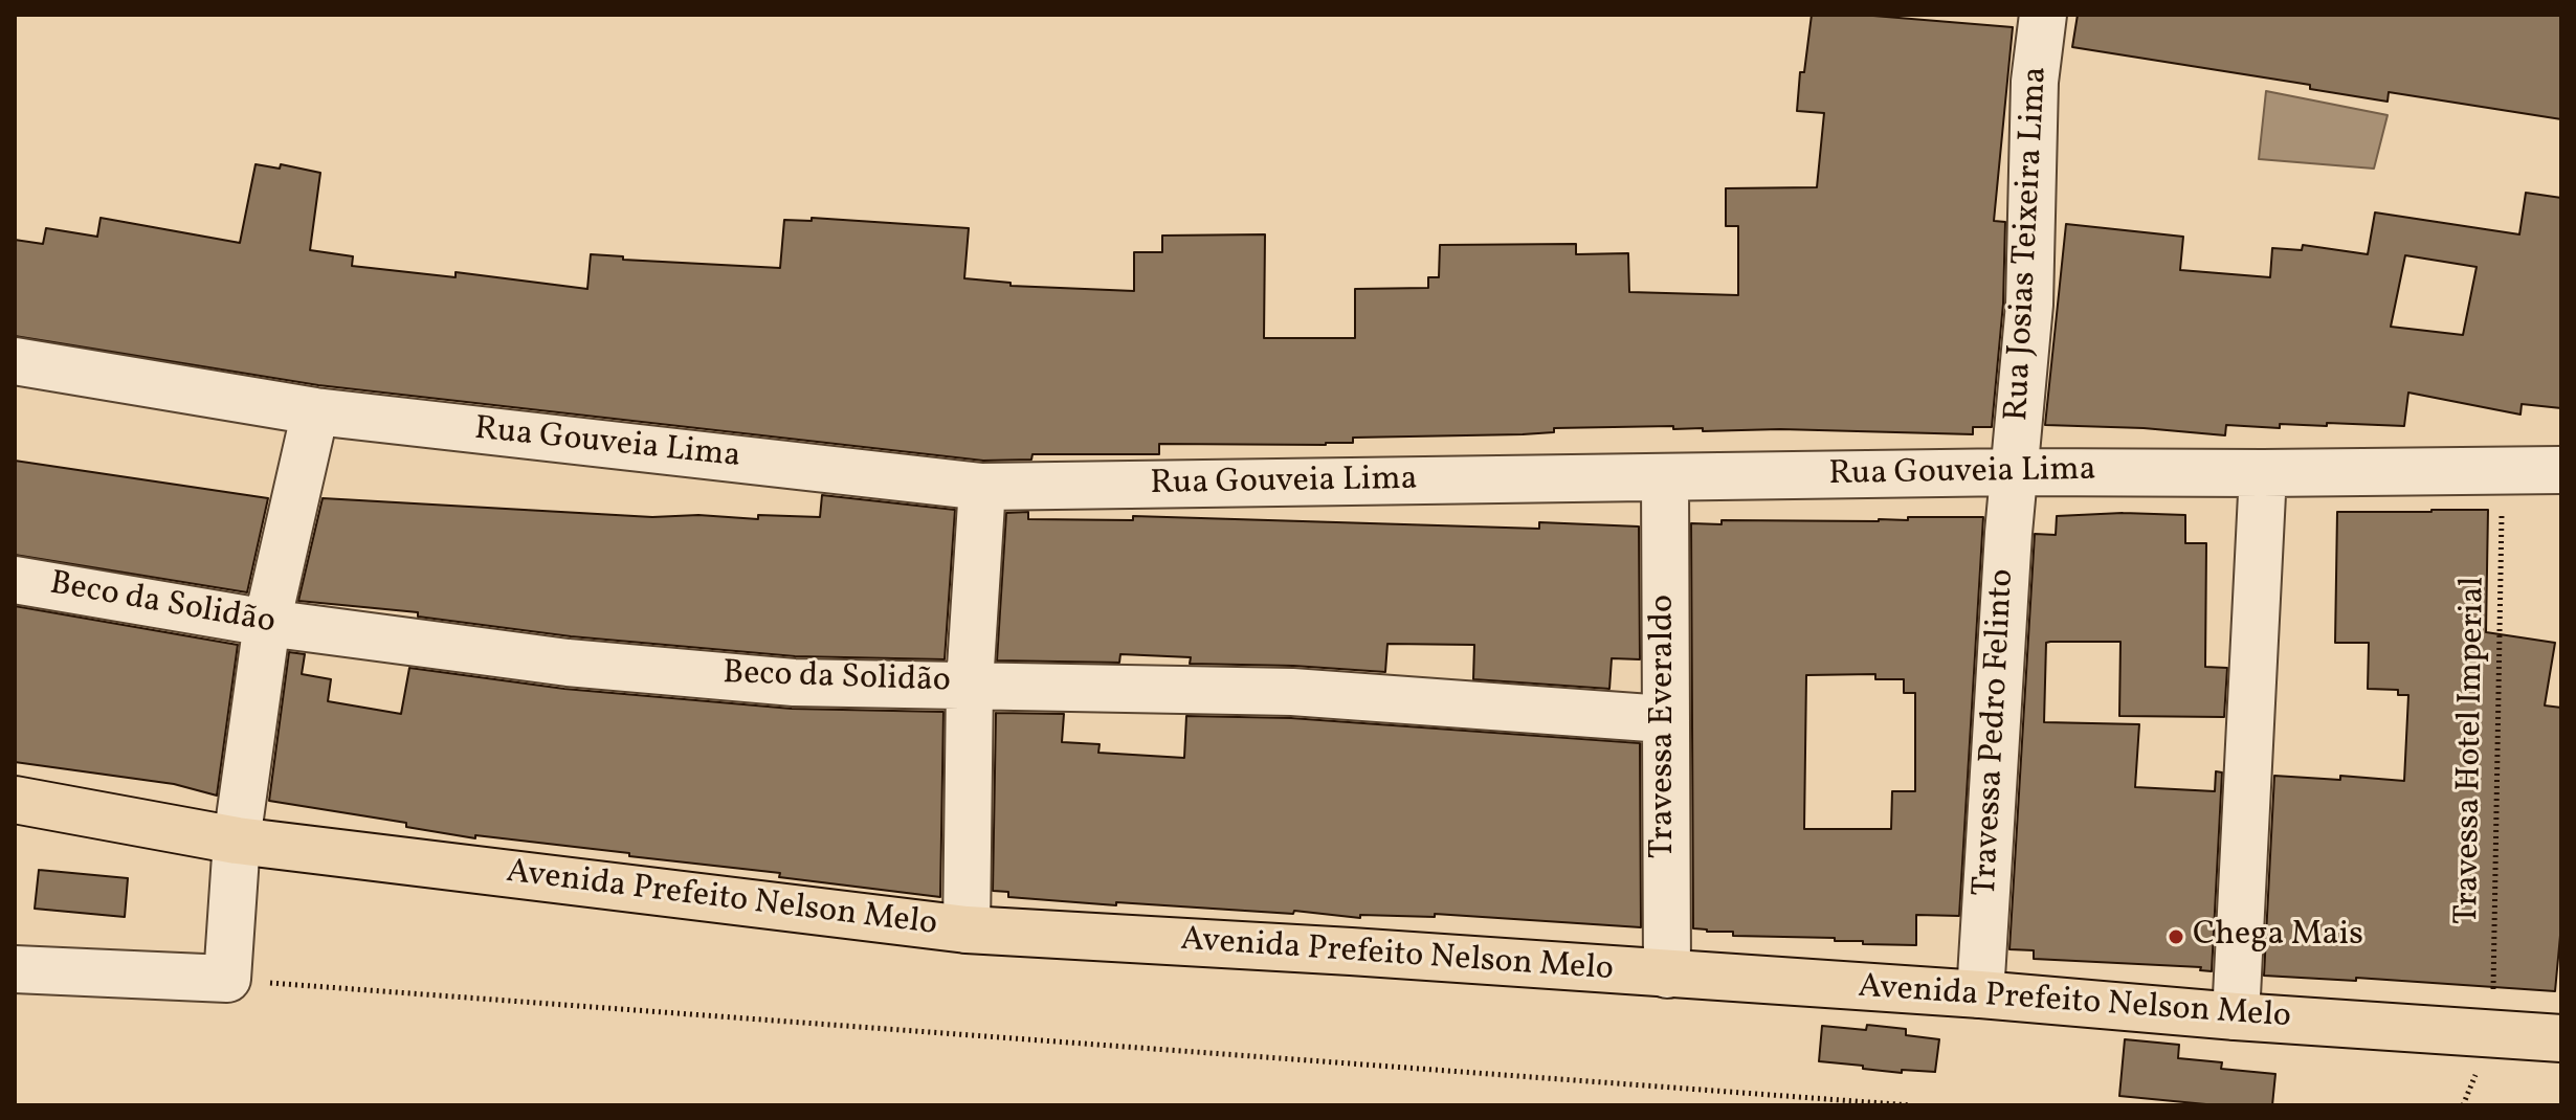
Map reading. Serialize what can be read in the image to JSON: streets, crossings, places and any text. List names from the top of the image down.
{
  "streets": {
    "main road": ["Avenida Prefeito Nelson Melo"],
    "street": [
      "Rua Josias Teixeira Lima",
      "Rua Gouveia Lima",
      "Beco da Solidão",
      "Travessa Everaldo",
      "Travessa Pedro Felinto"
    ],
    "path": ["Travessa Hotel Imperial"]
  },
  "crossings": [
    ["Rua Josias Teixeira Lima", "Rua Gouveia Lima"],
    ["Rua Josias Teixeira Lima", "Travessa Pedro Felinto"],
    ["Rua Gouveia Lima", "Travessa Everaldo"],
    ["Rua Gouveia Lima", "Travessa Pedro Felinto"],
    ["Rua Gouveia Lima", "Travessa Hotel Imperial"],
    ["Beco da Solidão", "Travessa Everaldo"],
    ["Travessa Everaldo", "Avenida Prefeito Nelson Melo"],
    ["Travessa Pedro Felinto", "Avenida Prefeito Nelson Melo"],
    ["Travessa Hotel Imperial", "Avenida Prefeito Nelson Melo"]
  ],
  "places": ["Chega Mais"]
}
